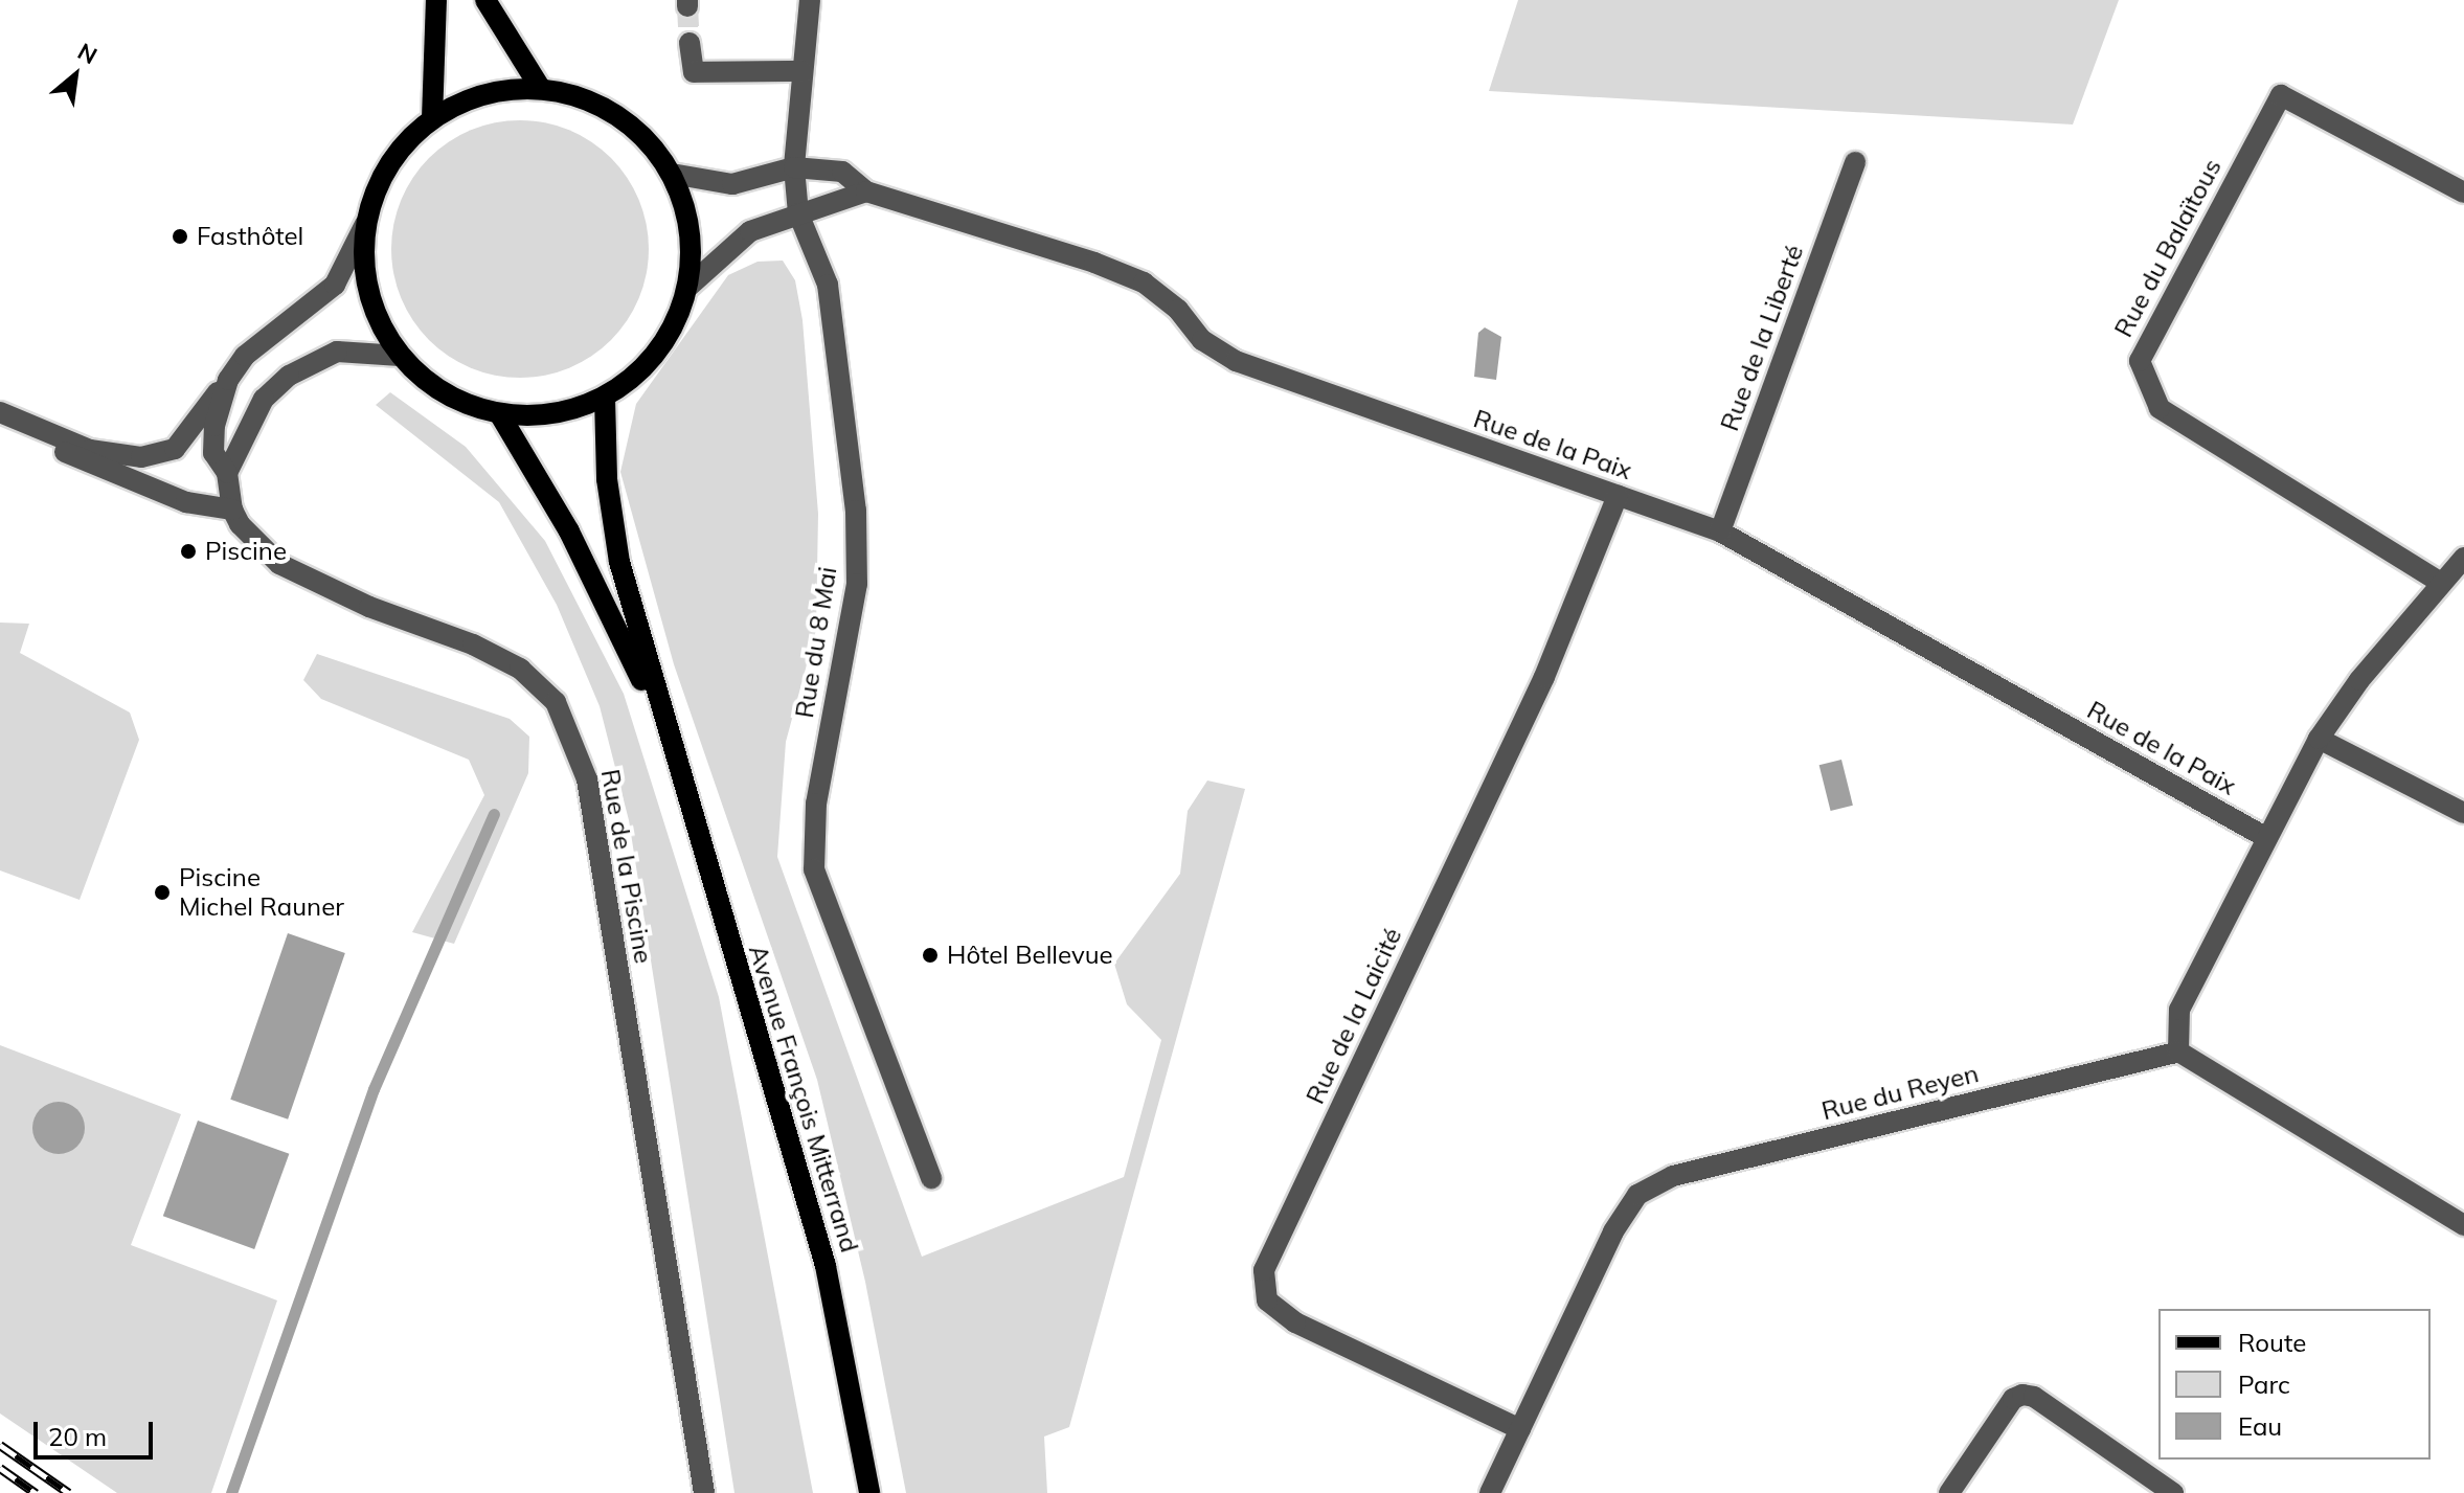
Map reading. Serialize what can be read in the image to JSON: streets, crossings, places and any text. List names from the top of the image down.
{
  "streets": {
    "main road": ["Avenue François Mitterrand"],
    "street": [
      "Rue du Balaïtous",
      "Rue de la Liberté",
      "Rue de la Paix",
      "Rue du 8 Mai",
      "Rue de la Piscine",
      "Rue de la Laicité",
      "Rue du Reyen"
    ]
  },
  "crossings": [
    ["Rue de la Liberté", "Rue de la Paix"],
    ["Rue de la Paix", "Rue du 8 Mai"],
    ["Rue de la Paix", "Rue de la Laicité"],
    ["Rue de la Laicité", "Rue du Reyen"]
  ],
  "places": [
    "Fasthôtel",
    "Piscine",
    "Piscine Michel Rauner",
    "Hôtel Bellevue"
  ],
  "legend": ["Route", "Parc", "Eau"],
  "scale_bar": "20 m",
  "north": "top right"
}
